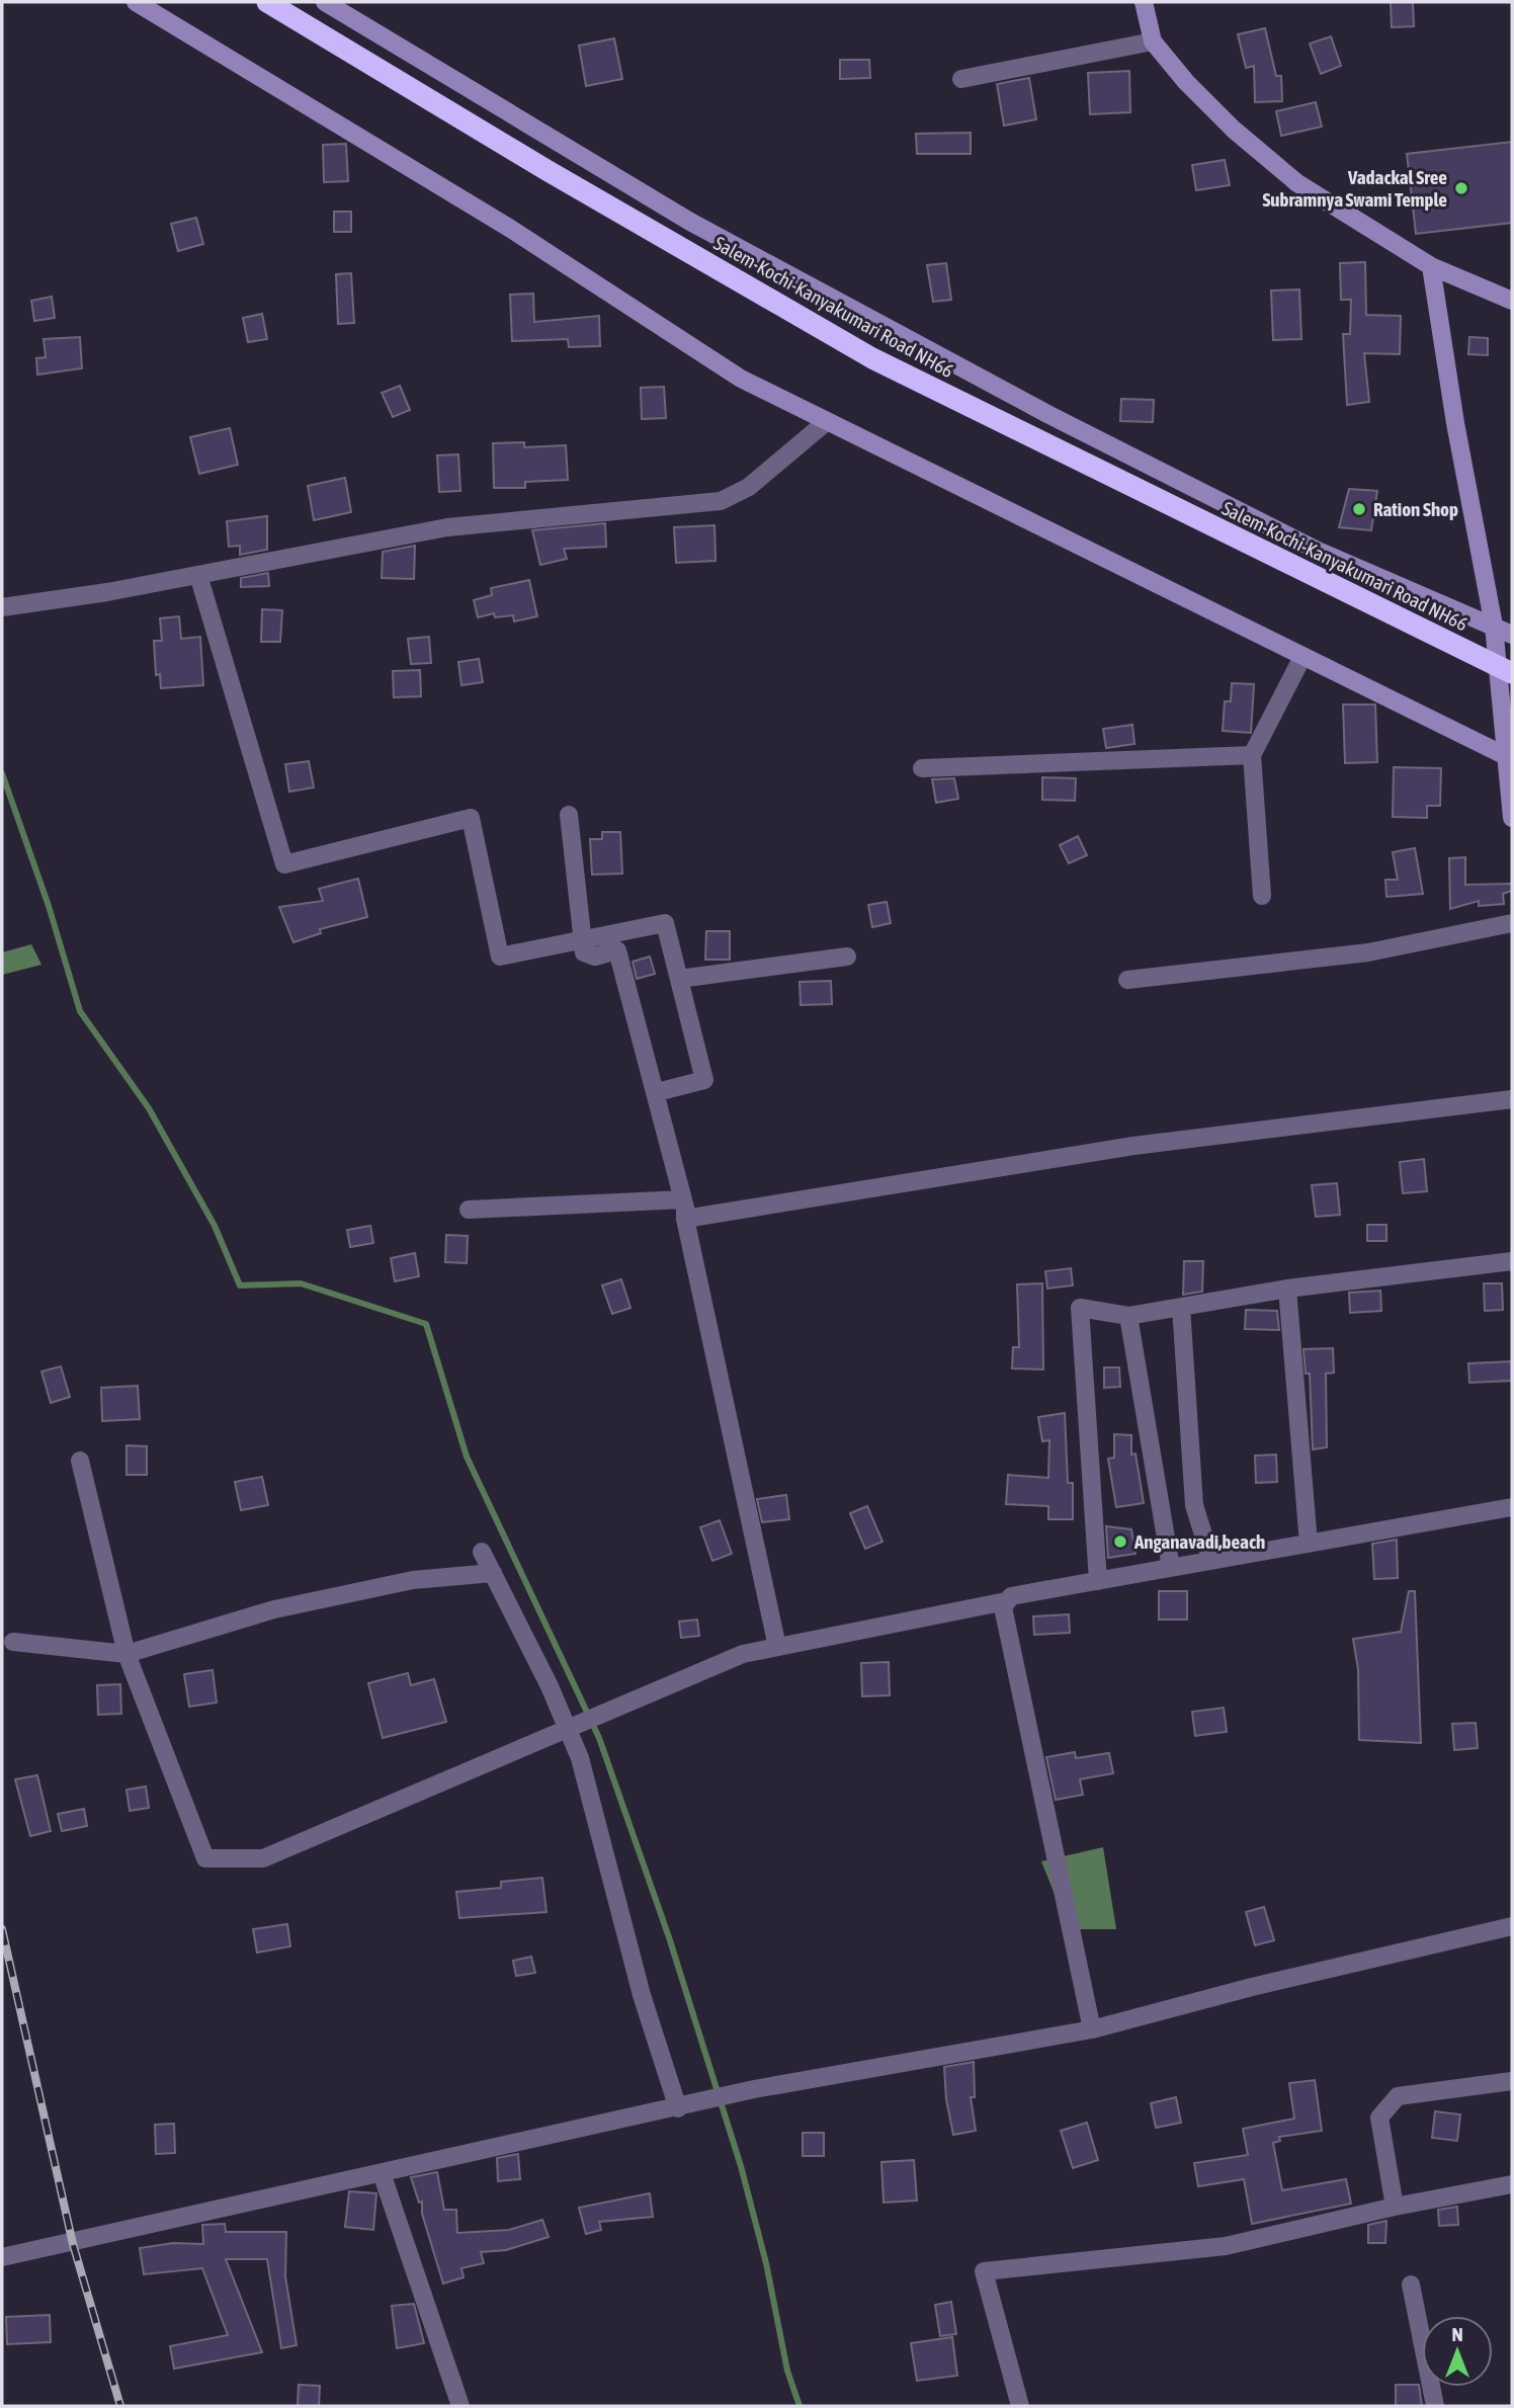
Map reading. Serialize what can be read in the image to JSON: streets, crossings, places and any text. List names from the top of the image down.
{
  "streets": {
    "highway": ["Salem-Kochi-Kanyakumari Road NH66"]
  },
  "places": ["Vadackal Sree Subramnya Swami Temple", "Ration Shop", "Anganavadi,beach"],
  "north": "top"
}
